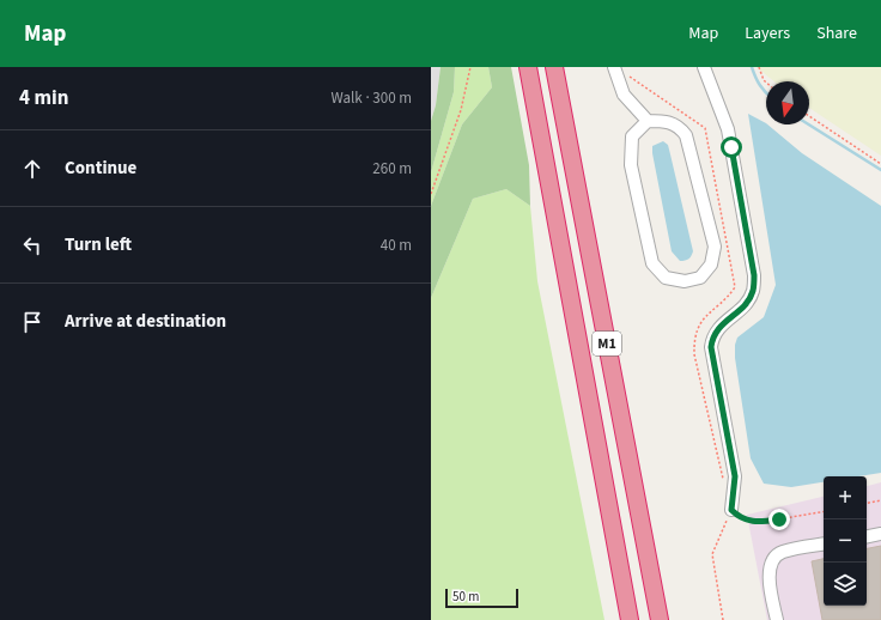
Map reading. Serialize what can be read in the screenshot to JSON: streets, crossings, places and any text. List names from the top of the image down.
{
  "streets": {
    "highway": ["M1"]
  },
  "scale_bar": "50 m",
  "north": "bottom",
  "page": {
    "header": "Map",
    "nav": ["Map", "Layers", "Share"],
    "heading": ["4 min", "Walk · 300 m"],
    "list": [
      ["Continue", "260 m"],
      ["Turn left", "40 m"],
      "Arrive at destination"
    ],
    "map_buttons": ["+", "−"],
    "scale": "50 m"
  }
}
